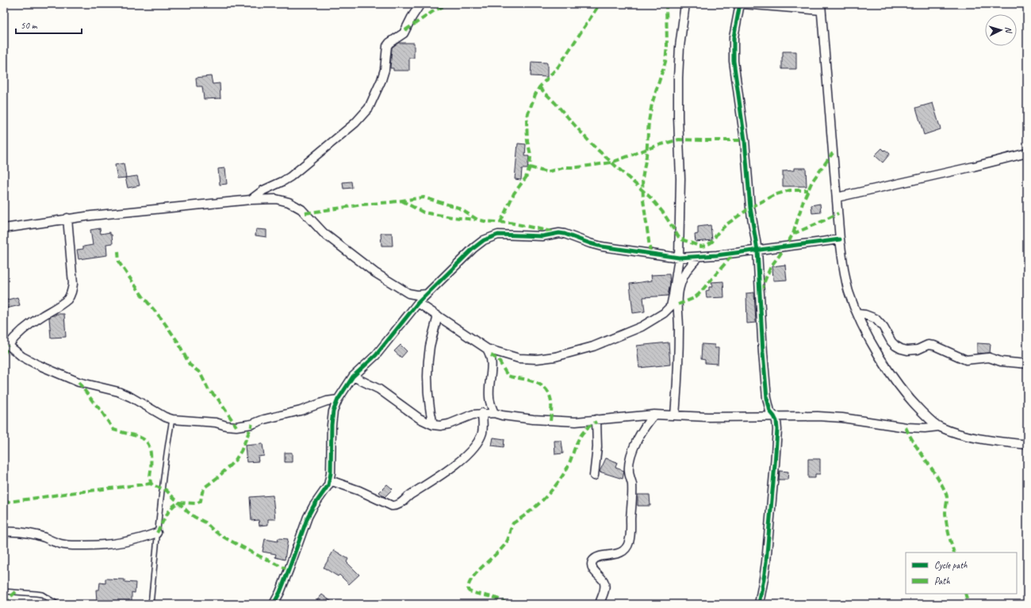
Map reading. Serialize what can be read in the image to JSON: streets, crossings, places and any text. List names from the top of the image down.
{
  "legend": ["Cycle path", "Path"],
  "scale_bar": "50 m",
  "north": "right"
}
